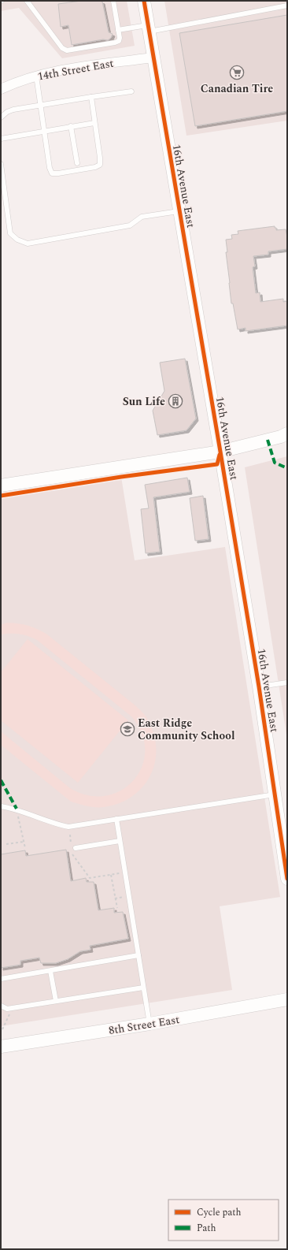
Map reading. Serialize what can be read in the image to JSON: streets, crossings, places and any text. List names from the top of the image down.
{
  "streets": {
    "street": ["14th Street East", "16th Avenue East", "8th Street East"]
  },
  "crossings": [
    ["14th Street East", "16th Avenue East"]
  ],
  "places": {
    "supermarket": ["Canadian Tire"],
    "building": ["Sun Life"],
    "school or university": ["East Ridge Community School"]
  },
  "legend": ["Cycle path", "Path"]
}
